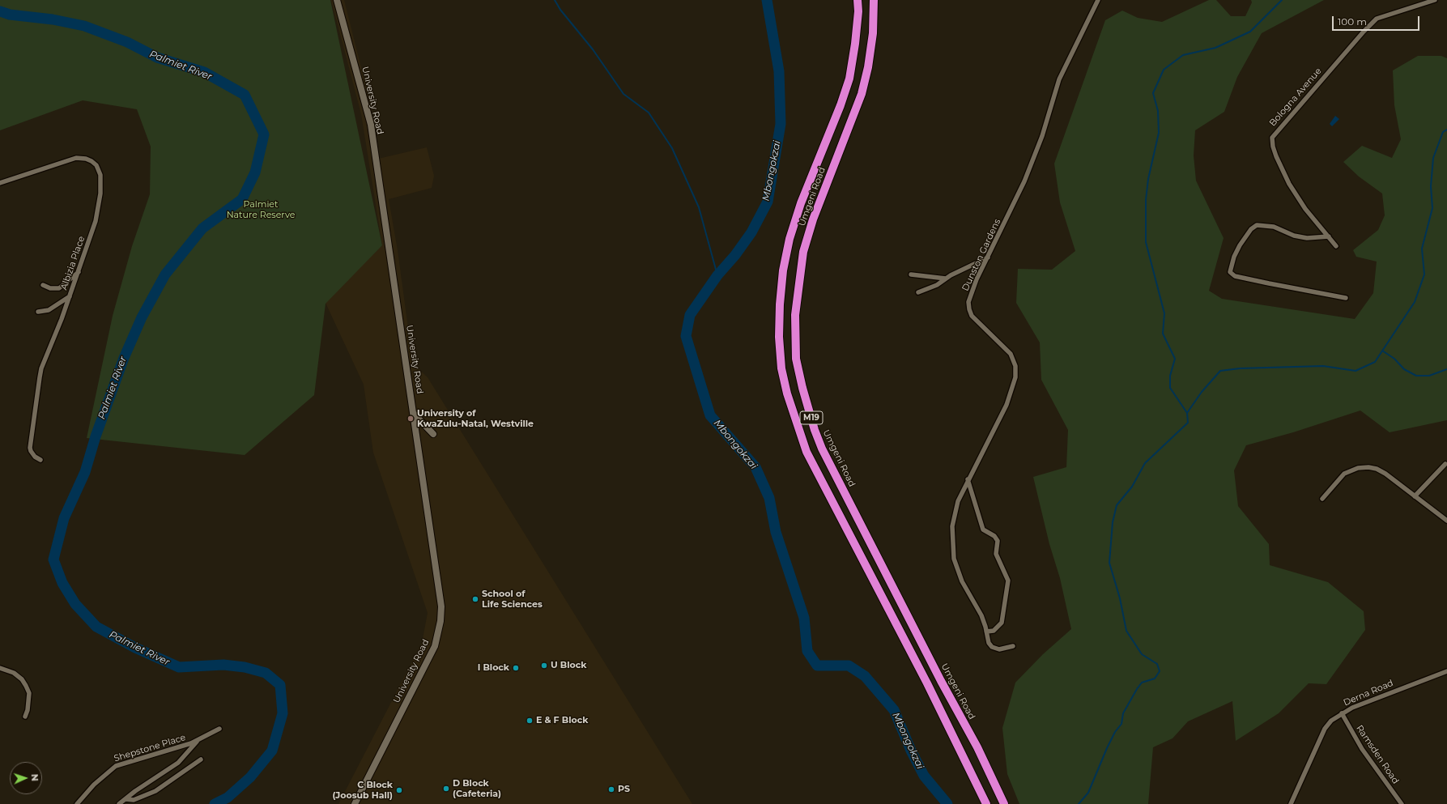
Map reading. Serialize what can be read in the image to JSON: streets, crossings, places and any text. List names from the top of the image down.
{
  "streets": {
    "highway": ["Umgeni Road", "M19"],
    "street": [
      "Bologna Avenue",
      "University Road",
      "Dunston Gardens",
      "Albizia Place",
      "Derna Road",
      "Shepstone Place",
      "Ramsden Road"
    ]
  },
  "crossings": [
    ["Derna Road", "Ramsden Road"]
  ],
  "water": ["Palmiet River", "Mbongokzai"],
  "parks": ["Palmiet Nature Reserve"],
  "places": [
    "University of KwaZulu-Natal, Westville",
    "School of Life Sciences",
    "U Block",
    "I Block",
    "E & F Block",
    "D Block (Cafeteria)",
    "PS",
    "C Block (Joosub Hall)"
  ],
  "scale_bar": "100 m",
  "north": "right"
}
